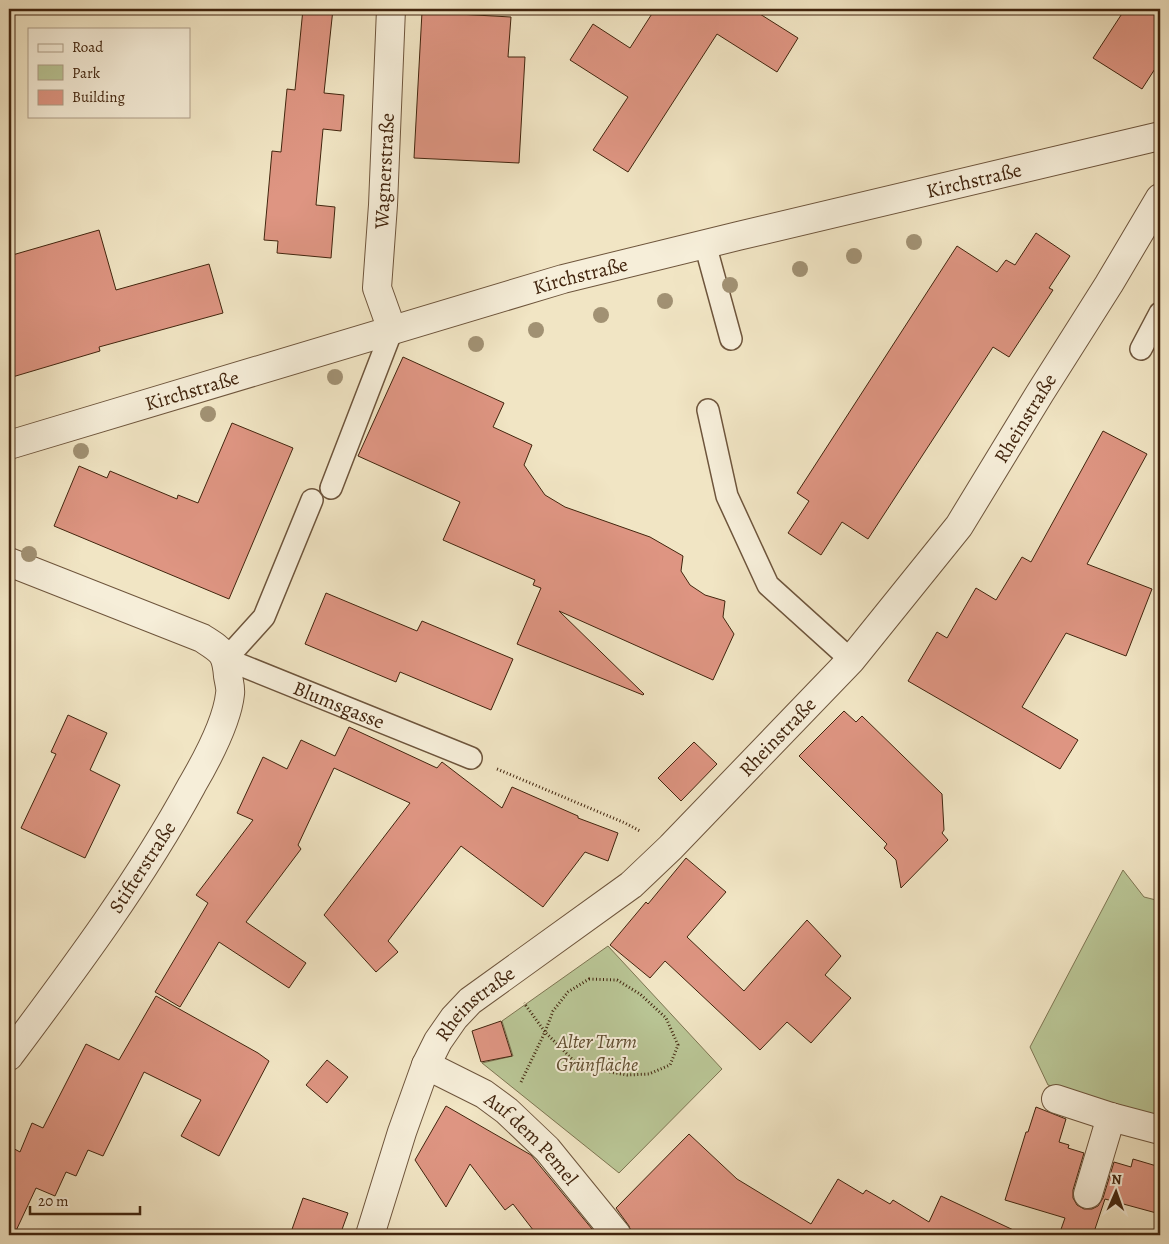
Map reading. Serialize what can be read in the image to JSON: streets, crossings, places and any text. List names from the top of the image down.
{
  "streets": {
    "street": [
      "Wagnerstraße",
      "Kirchstraße",
      "Rheinstraße",
      "Blumsgasse",
      "Stifterstraße",
      "Auf dem Pemel"
    ]
  },
  "crossings": [
    ["Wagnerstraße", "Kirchstraße"],
    ["Rheinstraße", "Auf dem Pemel"],
    ["Blumsgasse", "Stifterstraße"]
  ],
  "parks": ["Alter Turm Grünfläche"],
  "legend": ["Road", "Park", "Building"],
  "scale_bar": "20 m",
  "north": "top"
}
